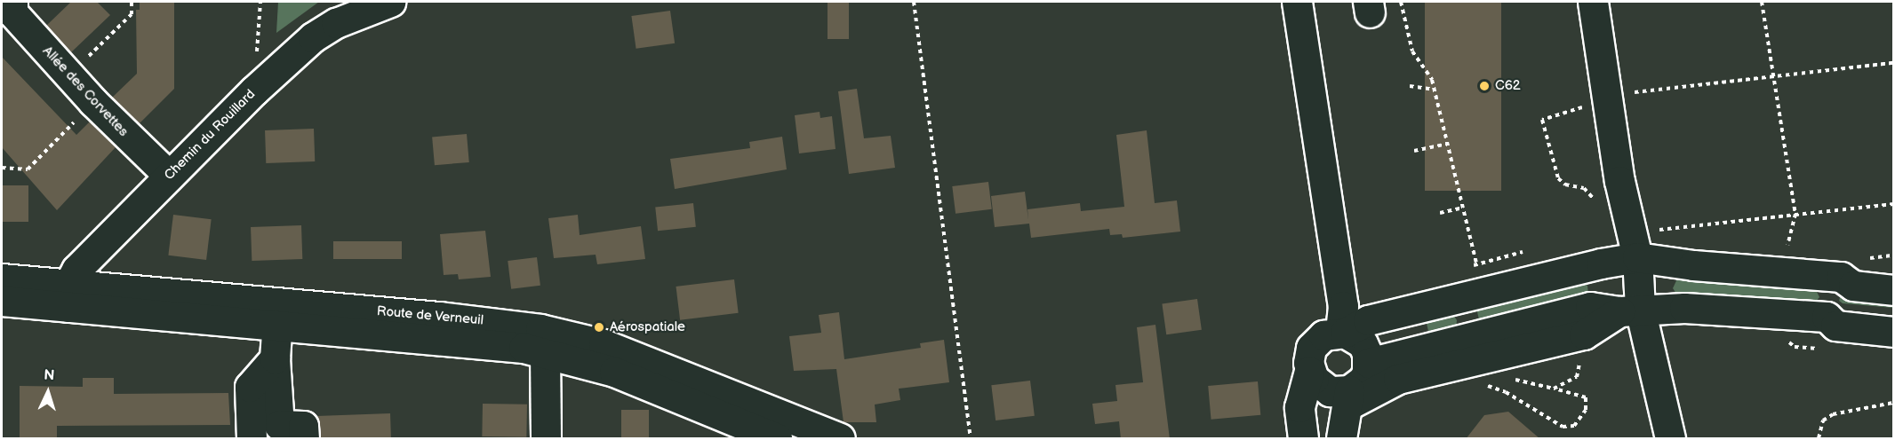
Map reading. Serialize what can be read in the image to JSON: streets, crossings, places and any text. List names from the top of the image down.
{
  "streets": {
    "main road": ["Allée des Corvettes", "Chemin du Rouillard", "Route de Verneuil"]
  },
  "crossings": [
    ["Allée des Corvettes", "Chemin du Rouillard"],
    ["Chemin du Rouillard", "Route de Verneuil"]
  ],
  "places": ["C62", "Aérospatiale"],
  "north": "top"
}
